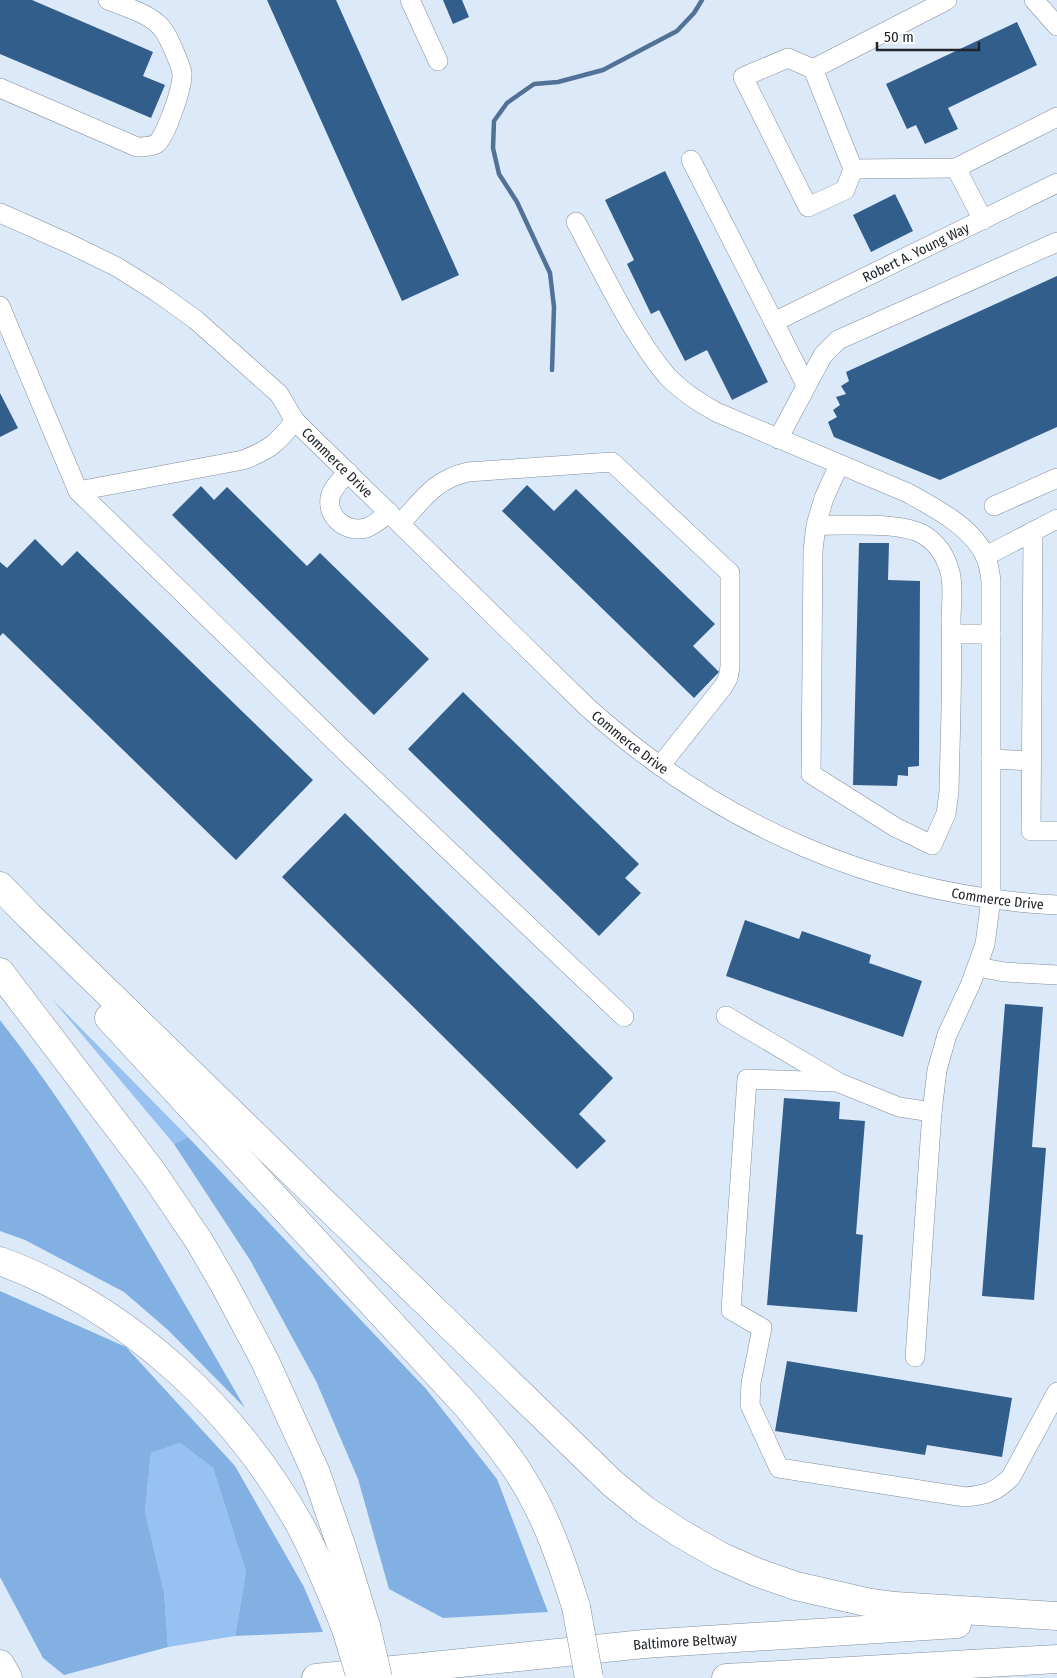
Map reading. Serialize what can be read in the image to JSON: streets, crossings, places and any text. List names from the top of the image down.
{
  "streets": {
    "highway": ["Baltimore Beltway"],
    "street": ["Robert A. Young Way", "Commerce Drive"]
  },
  "scale_bar": "50 m"
}
